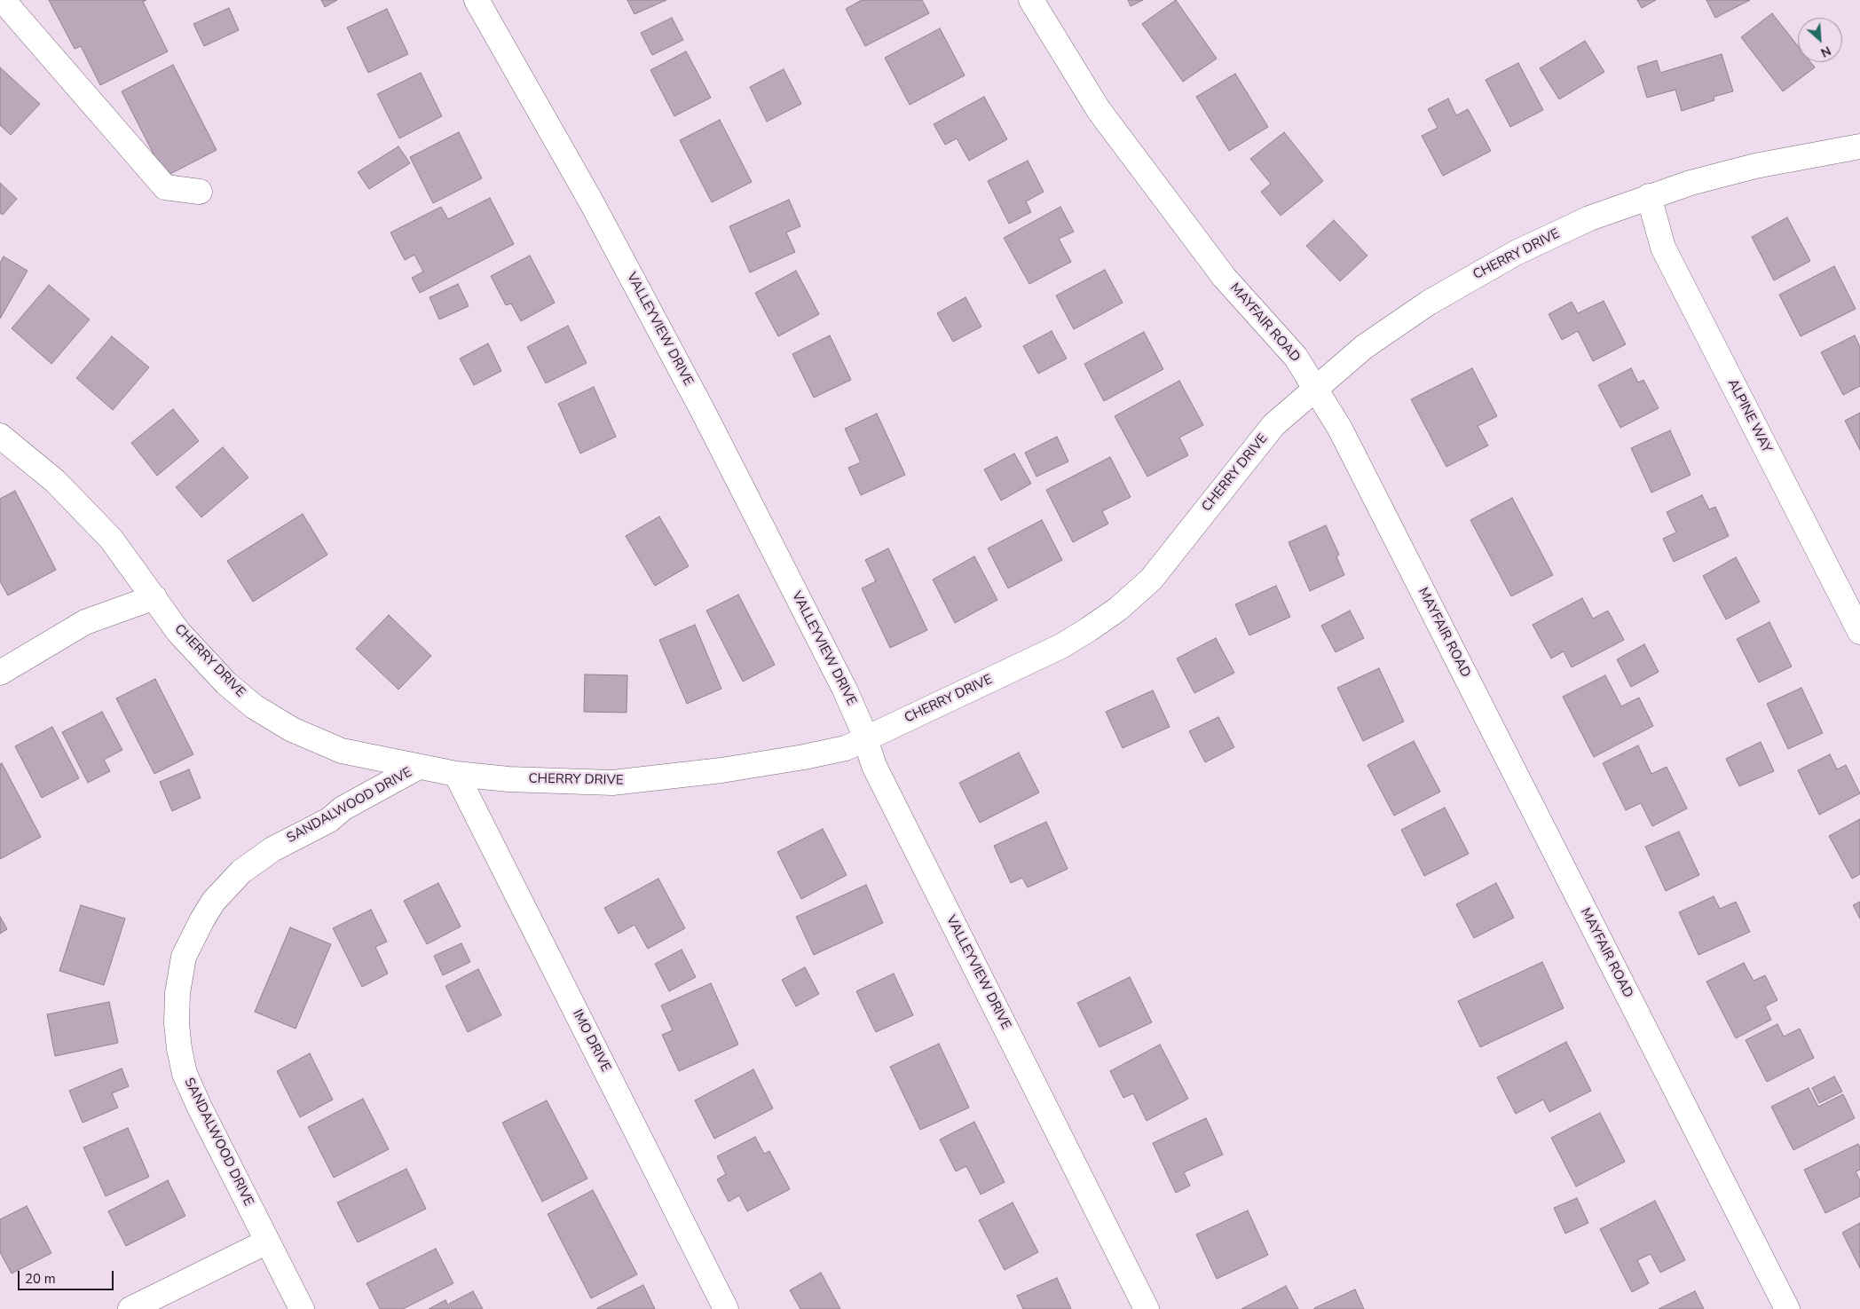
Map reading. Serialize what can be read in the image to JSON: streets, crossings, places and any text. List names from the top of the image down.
{
  "streets": {
    "street": [
      "CHERRY DRIVE",
      "MAYFAIR ROAD",
      "VALLEYVIEW DRIVE",
      "ALPINE WAY",
      "SANDALWOOD DRIVE",
      "IMO DRIVE"
    ]
  },
  "crossings": [
    ["CHERRY DRIVE", "MAYFAIR ROAD"],
    ["CHERRY DRIVE", "VALLEYVIEW DRIVE"],
    ["CHERRY DRIVE", "ALPINE WAY"],
    ["CHERRY DRIVE", "SANDALWOOD DRIVE"],
    ["CHERRY DRIVE", "IMO DRIVE"]
  ],
  "scale_bar": "20 m",
  "north": "bottom right"
}
